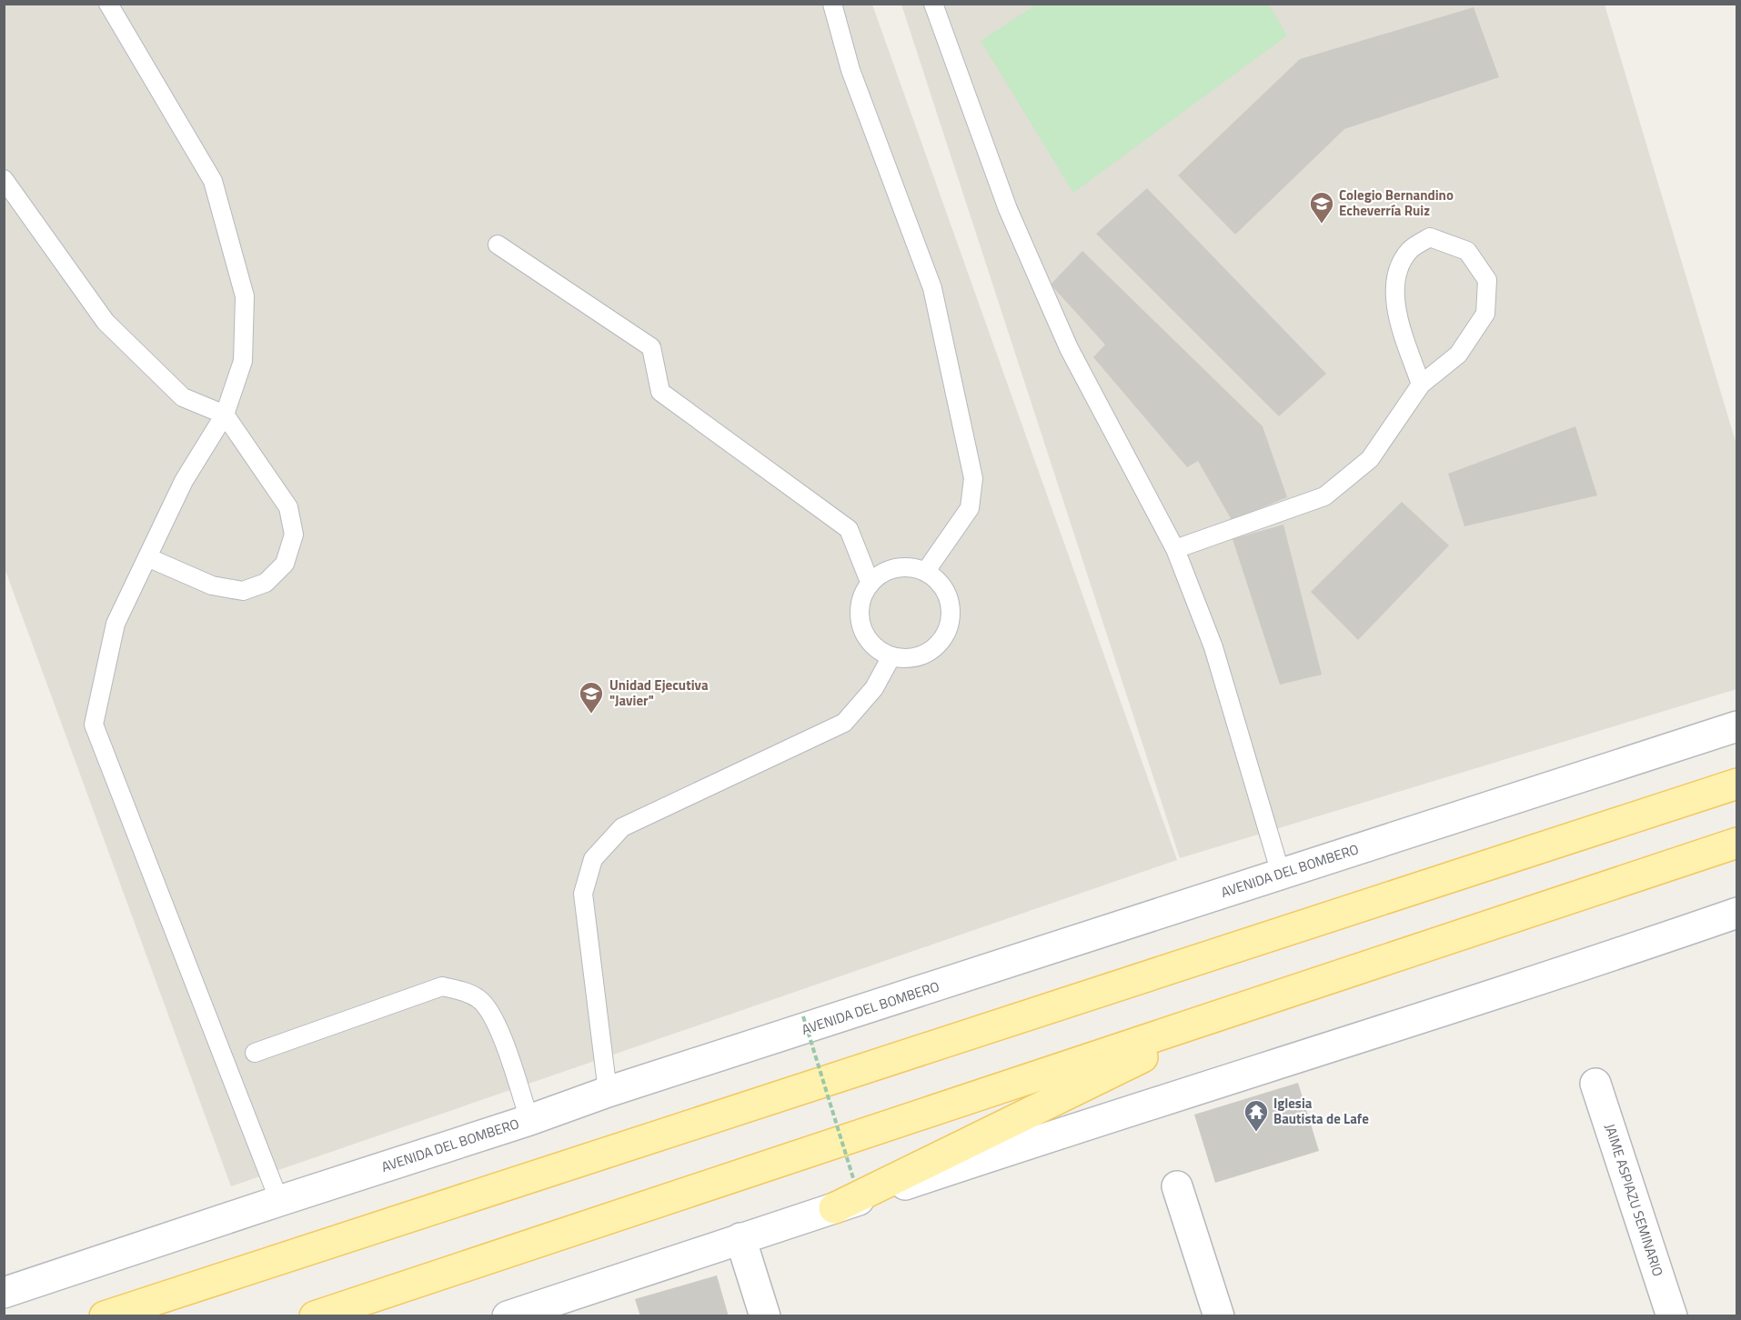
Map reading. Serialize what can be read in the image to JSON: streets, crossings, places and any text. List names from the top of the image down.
{
  "streets": {
    "main road": ["AVENIDA DEL BOMBERO", "JAIME ASPIAZU SEMINARIO"]
  },
  "places": {
    "school or university": ["Colegio Bernandino Echeverría Ruiz", "Unidad Ejecutiva \"Javier\""],
    "temple": ["Iglesia Bautista de Lafe"]
  }
}
